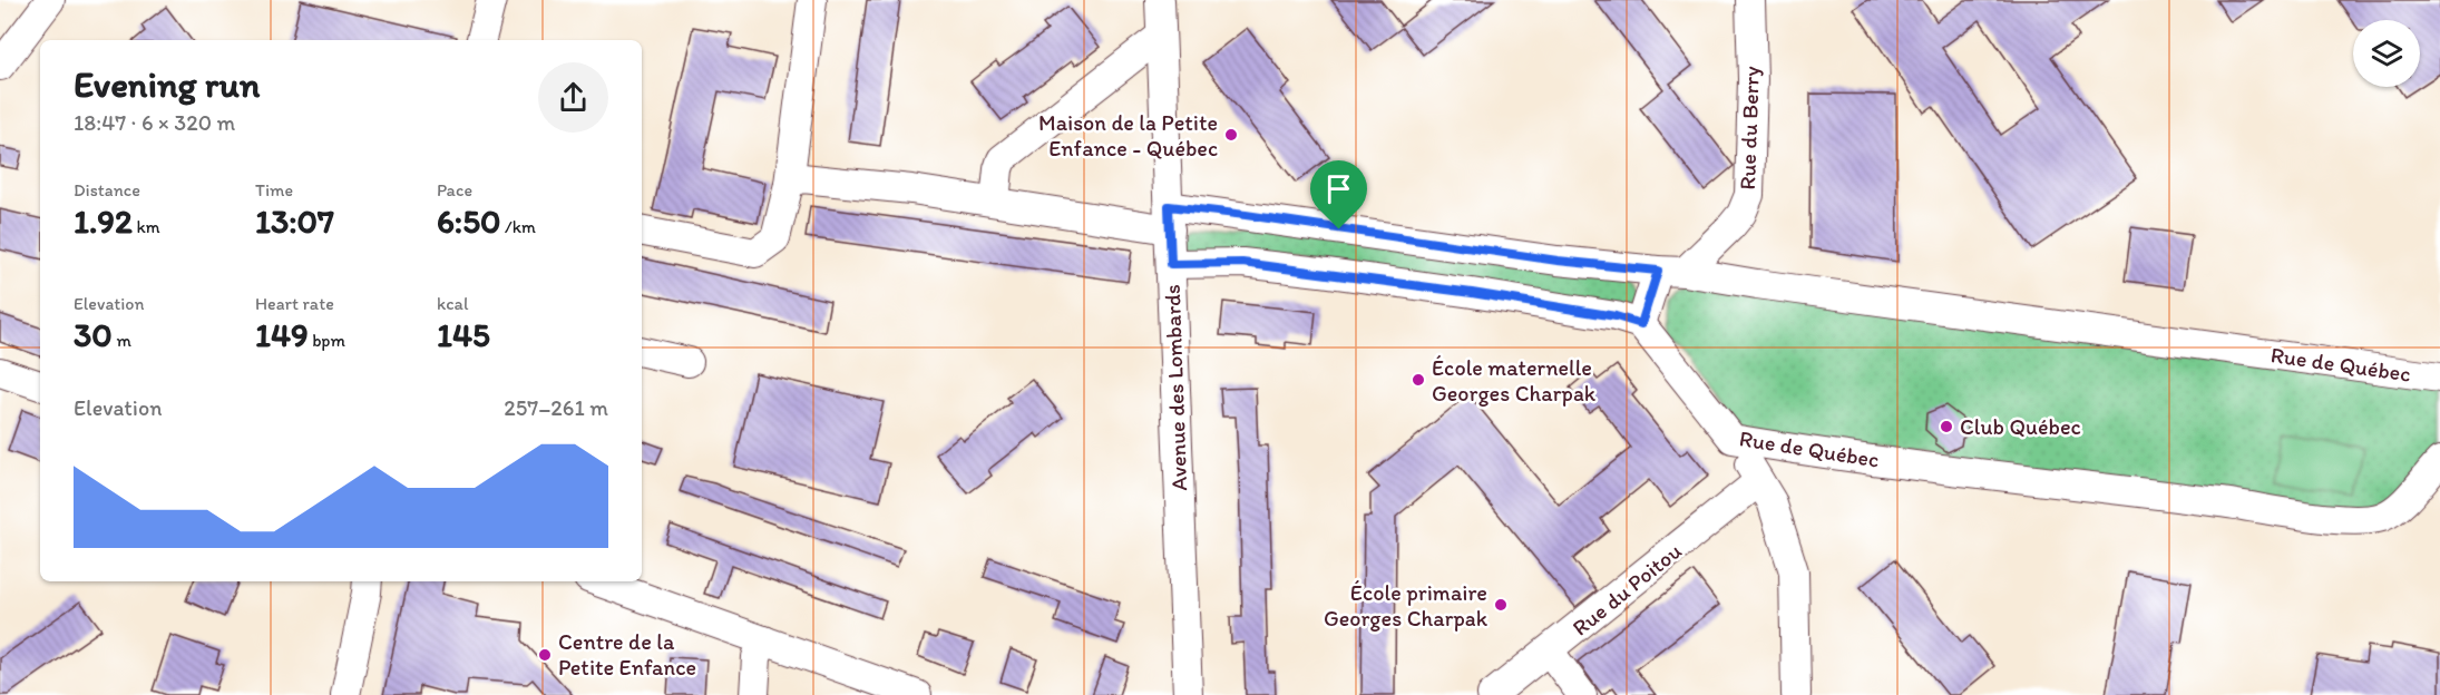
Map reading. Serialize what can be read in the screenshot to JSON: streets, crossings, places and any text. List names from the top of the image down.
{
  "streets": {
    "street": [
      "Rue du Berry",
      "Rue de Québec",
      "Avenue des Lombards",
      "Rue du Poitou"
    ]
  },
  "crossings": [
    ["Rue du Berry", "Rue de Québec"],
    ["Rue de Québec", "Avenue des Lombards"]
  ],
  "places": [
    "Maison de la Petite Enfance - Québec",
    "École maternelle Georges Charpak",
    "Club Québec",
    "École primaire Georges Charpak",
    "Centre de la Petite Enfance"
  ],
  "page": {
    "heading": ["Evening run", "18:47 · 6 × 320 m"],
    "stats": [
      ["Distance", "1.92 km"],
      ["Time", "13:07"],
      ["Pace", "6:50 /km"],
      ["Elevation", "30 m"],
      ["Heart rate", "149 bpm"],
      ["kcal", "145"]
    ],
    "chart": ["Elevation", "257–261 m"]
  }
}
